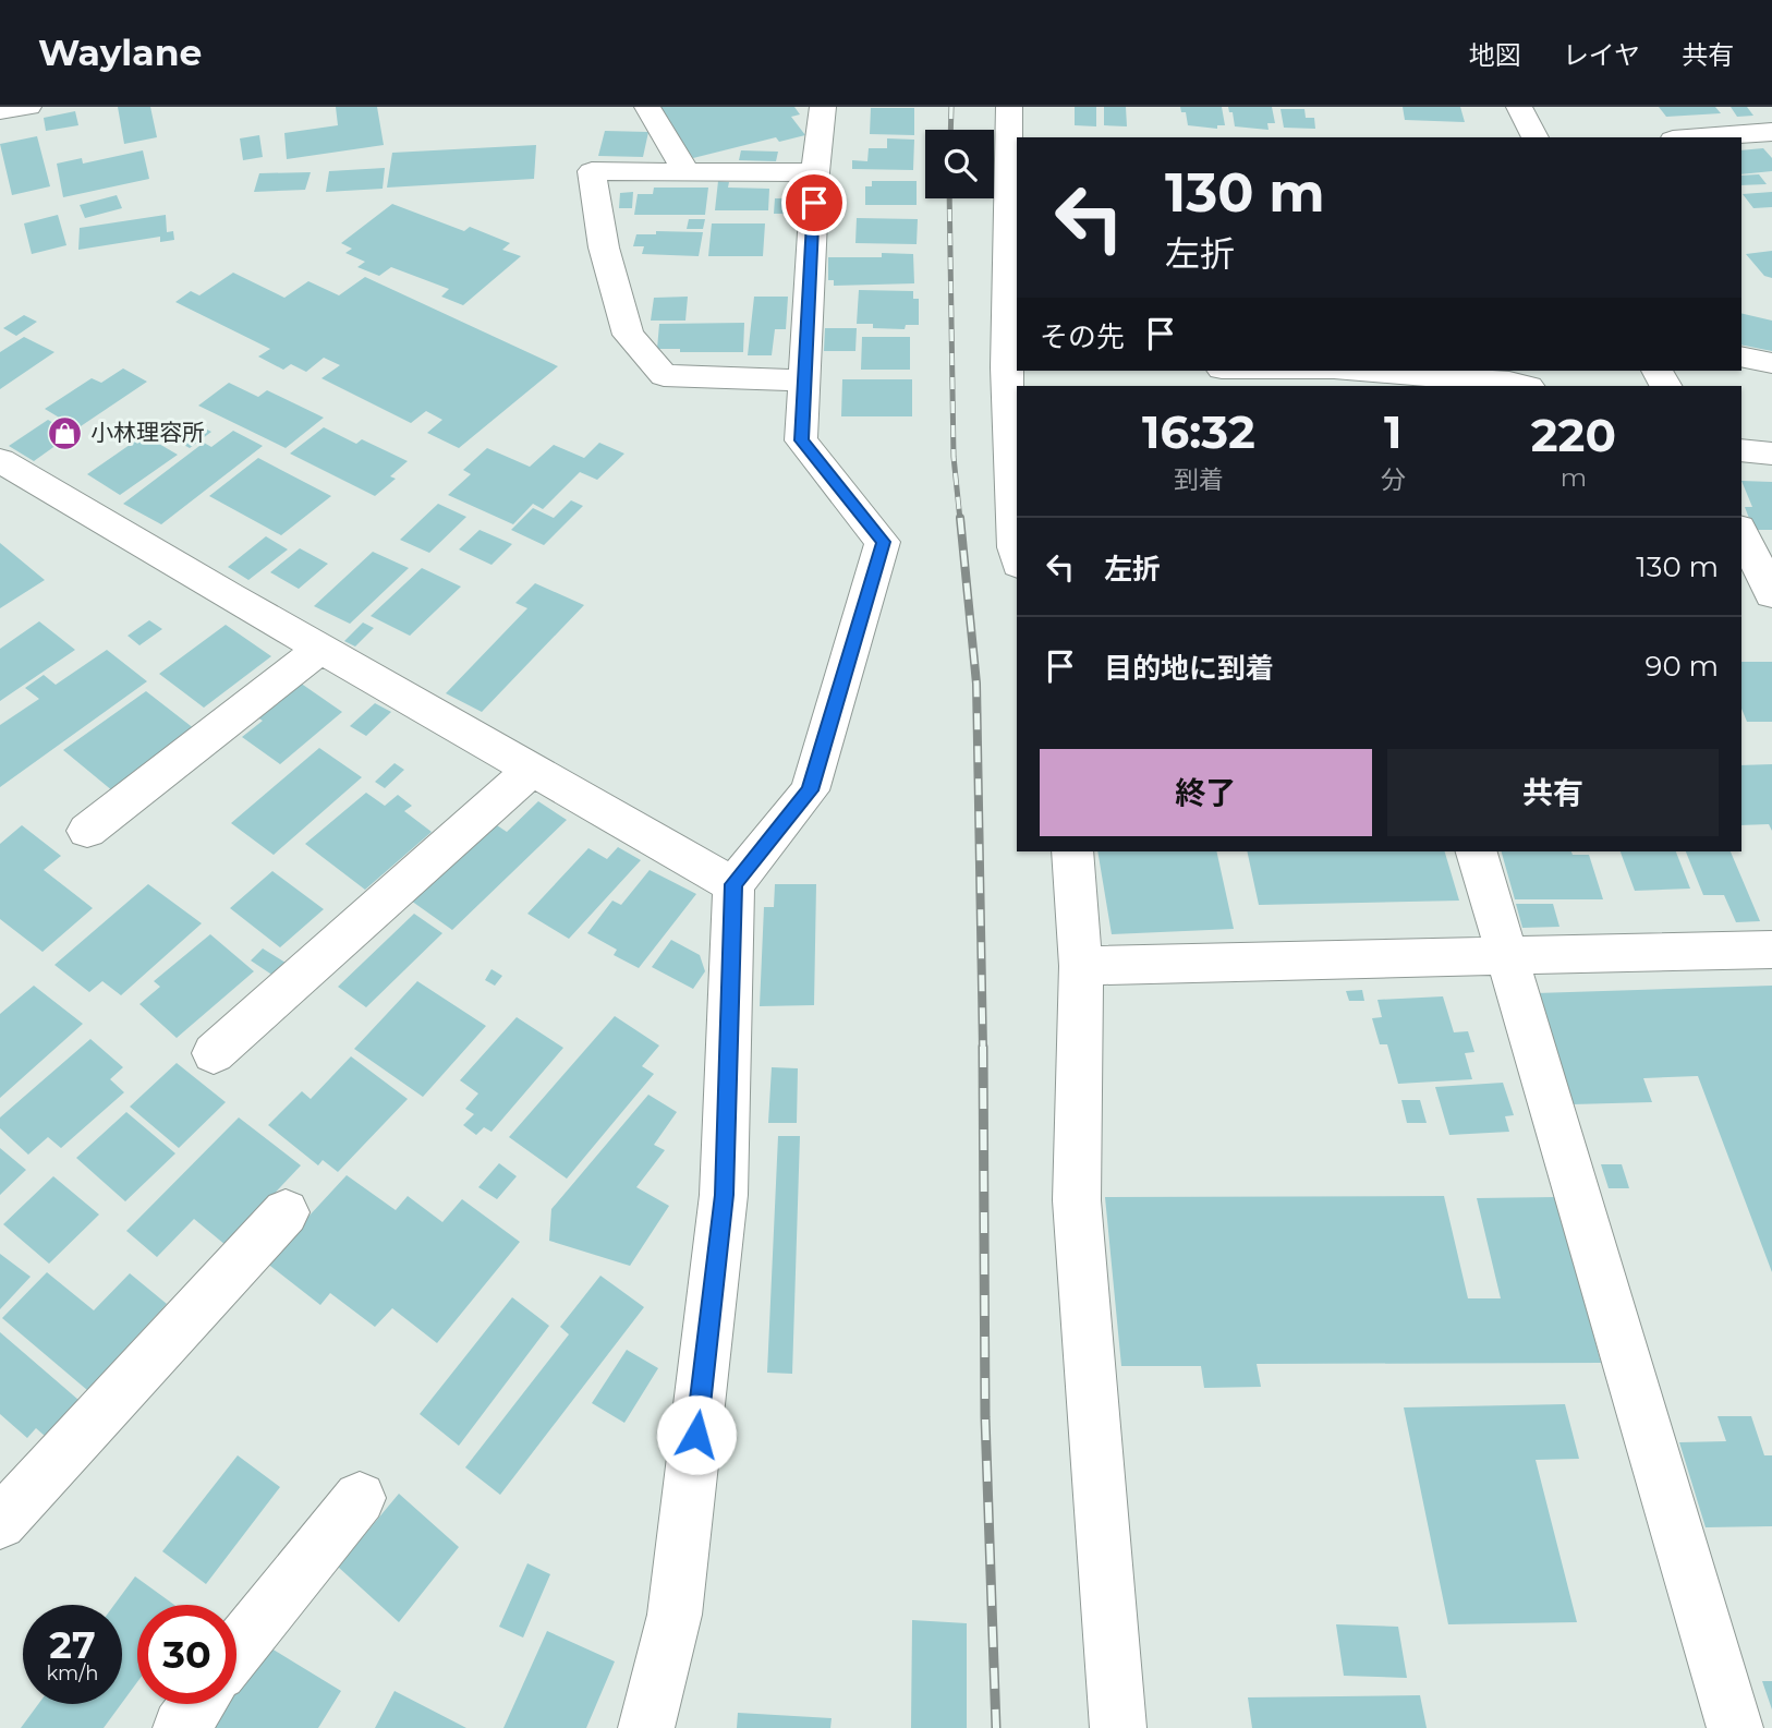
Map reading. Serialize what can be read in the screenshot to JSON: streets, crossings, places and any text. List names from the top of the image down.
{
  "places": {
    "shop": ["小林理容所"]
  },
  "page": {
    "header": "Waylane",
    "nav": ["地図", "レイヤ", "共有"],
    "turn": ["130 m", "左折"],
    "then": "その先",
    "eta": [
      "16:32",
      "到着",
      "1",
      "分",
      "220",
      "m"
    ],
    "list": [
      {
        "name": "左折",
        "value": "130 m"
      },
      {
        "name": "目的地に到着",
        "value": "90 m"
      }
    ],
    "buttons": ["終了", "共有"],
    "speed": "27 km/h",
    "limit": "30"
  }
}
